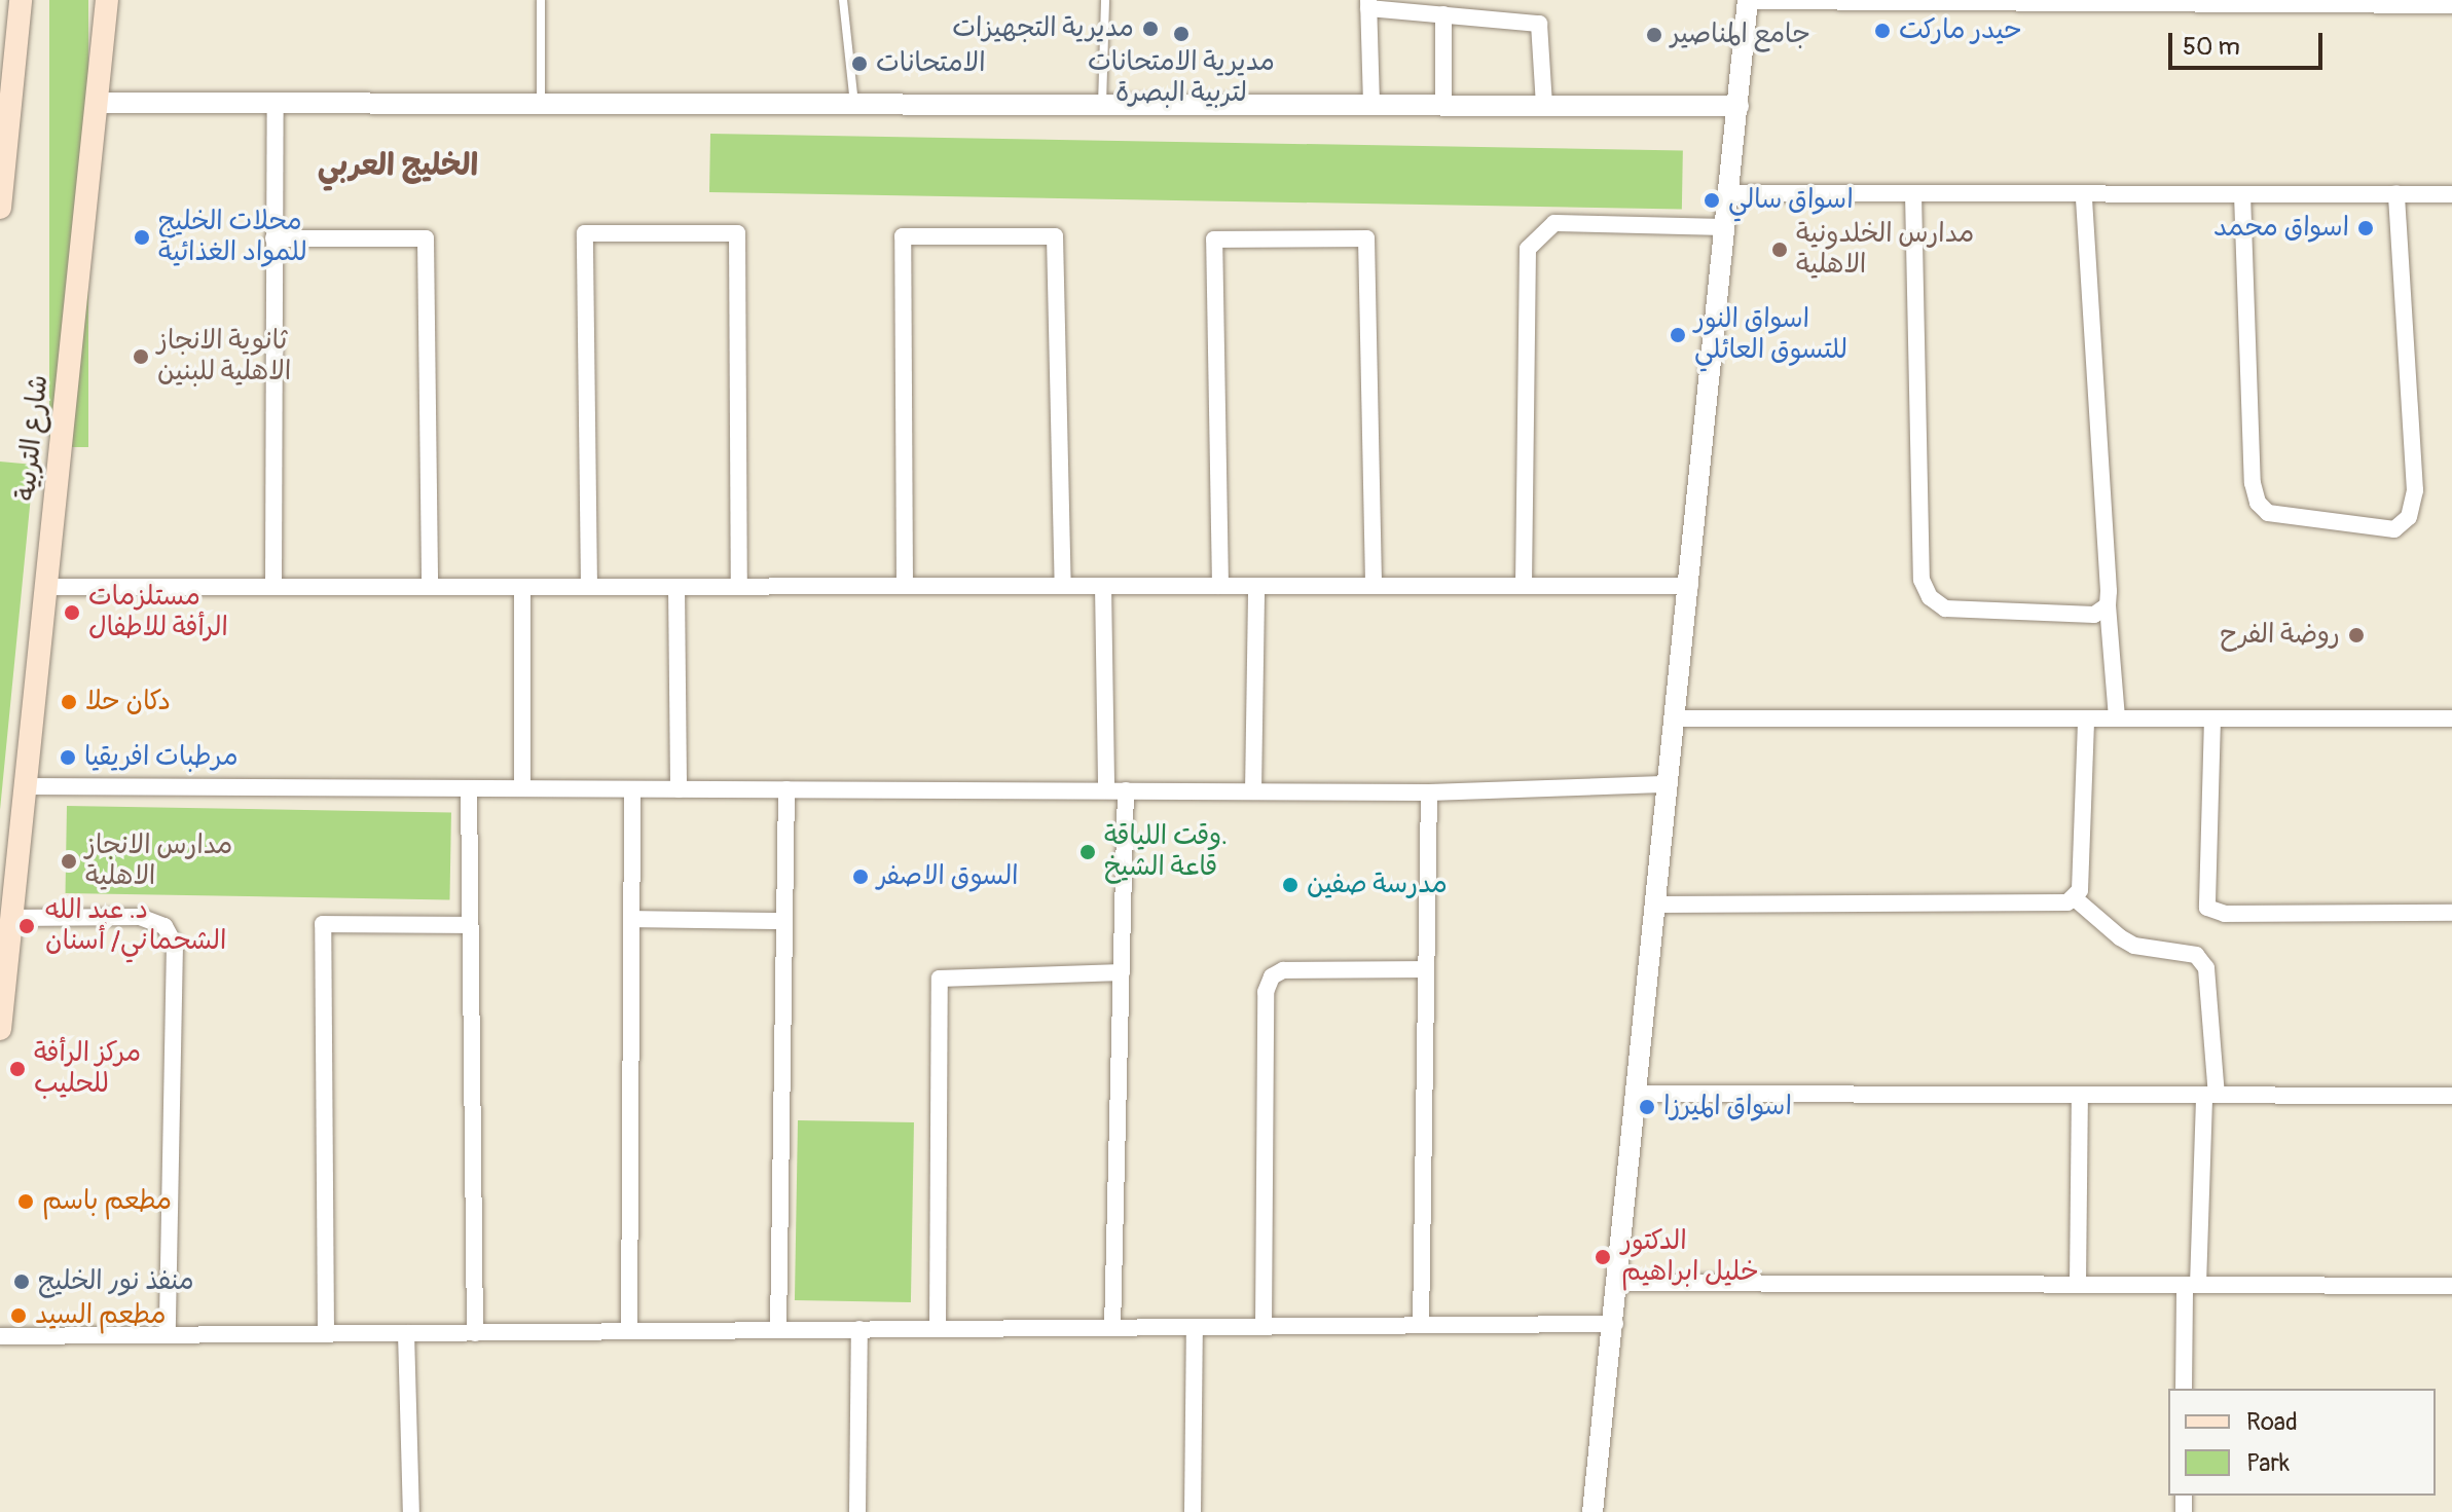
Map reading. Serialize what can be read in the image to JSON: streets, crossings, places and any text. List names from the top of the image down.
{
  "streets": {
    "main road": ["شارع التربية"]
  },
  "districts": ["الخليج العربي"],
  "places": [
    "مديرية التجهيزات",
    "حيدر ماركت",
    "مديرية الامتحانات لتربية البصرة",
    "جامع المناصير",
    "الامتحانات",
    "اسواق سالي",
    "اسواق محمد",
    "محلات الخليج للمواد الغذائية",
    "مدارس الخلدونية الاهلية",
    "اسواق النور للتسوق العائلي",
    "ثانوية الانجاز الاهلية للبنين",
    "مستلزمات الرأفة للاطفال",
    "روضة الفرح",
    "دكان حلا",
    "مرطبات افريقيا",
    "وقت اللياقة. قاعة الشيخ",
    "مدارس الانجاز الاهلية",
    "السوق الاصفر",
    "مدرسة صفين",
    "د. عبد الله الشحماني/ أسنان",
    "مركز الرأفة للحليب",
    "اسواق الميرزا",
    "مطعم باسم",
    "الدكتور خليل ابراهيم",
    "منفذ نور الخليج",
    "مطعم السيد"
  ],
  "legend": ["Road", "Park"],
  "scale_bar": "50 m"
}
